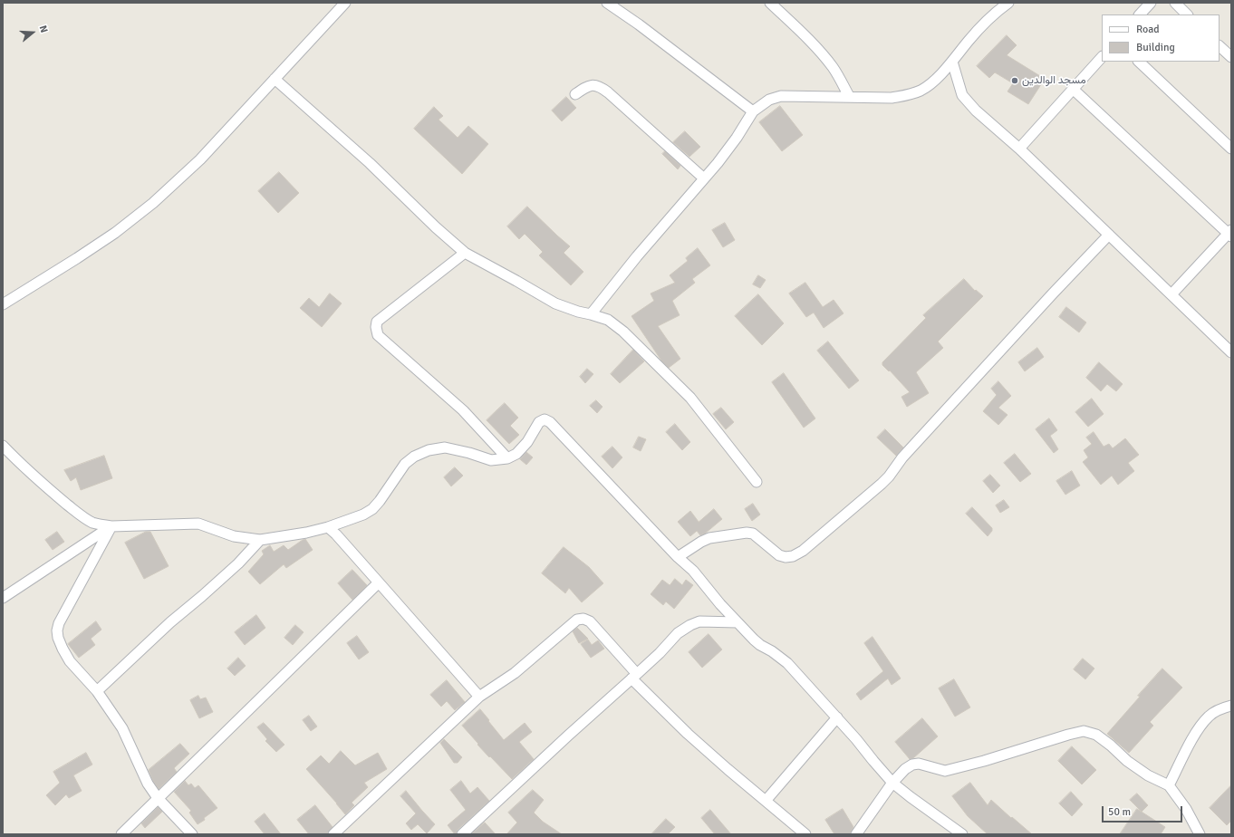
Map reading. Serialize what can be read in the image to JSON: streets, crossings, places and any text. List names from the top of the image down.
{
  "places": ["مسجد الوالدين"],
  "legend": ["Road", "Building"],
  "scale_bar": "50 m",
  "north": "right"
}
